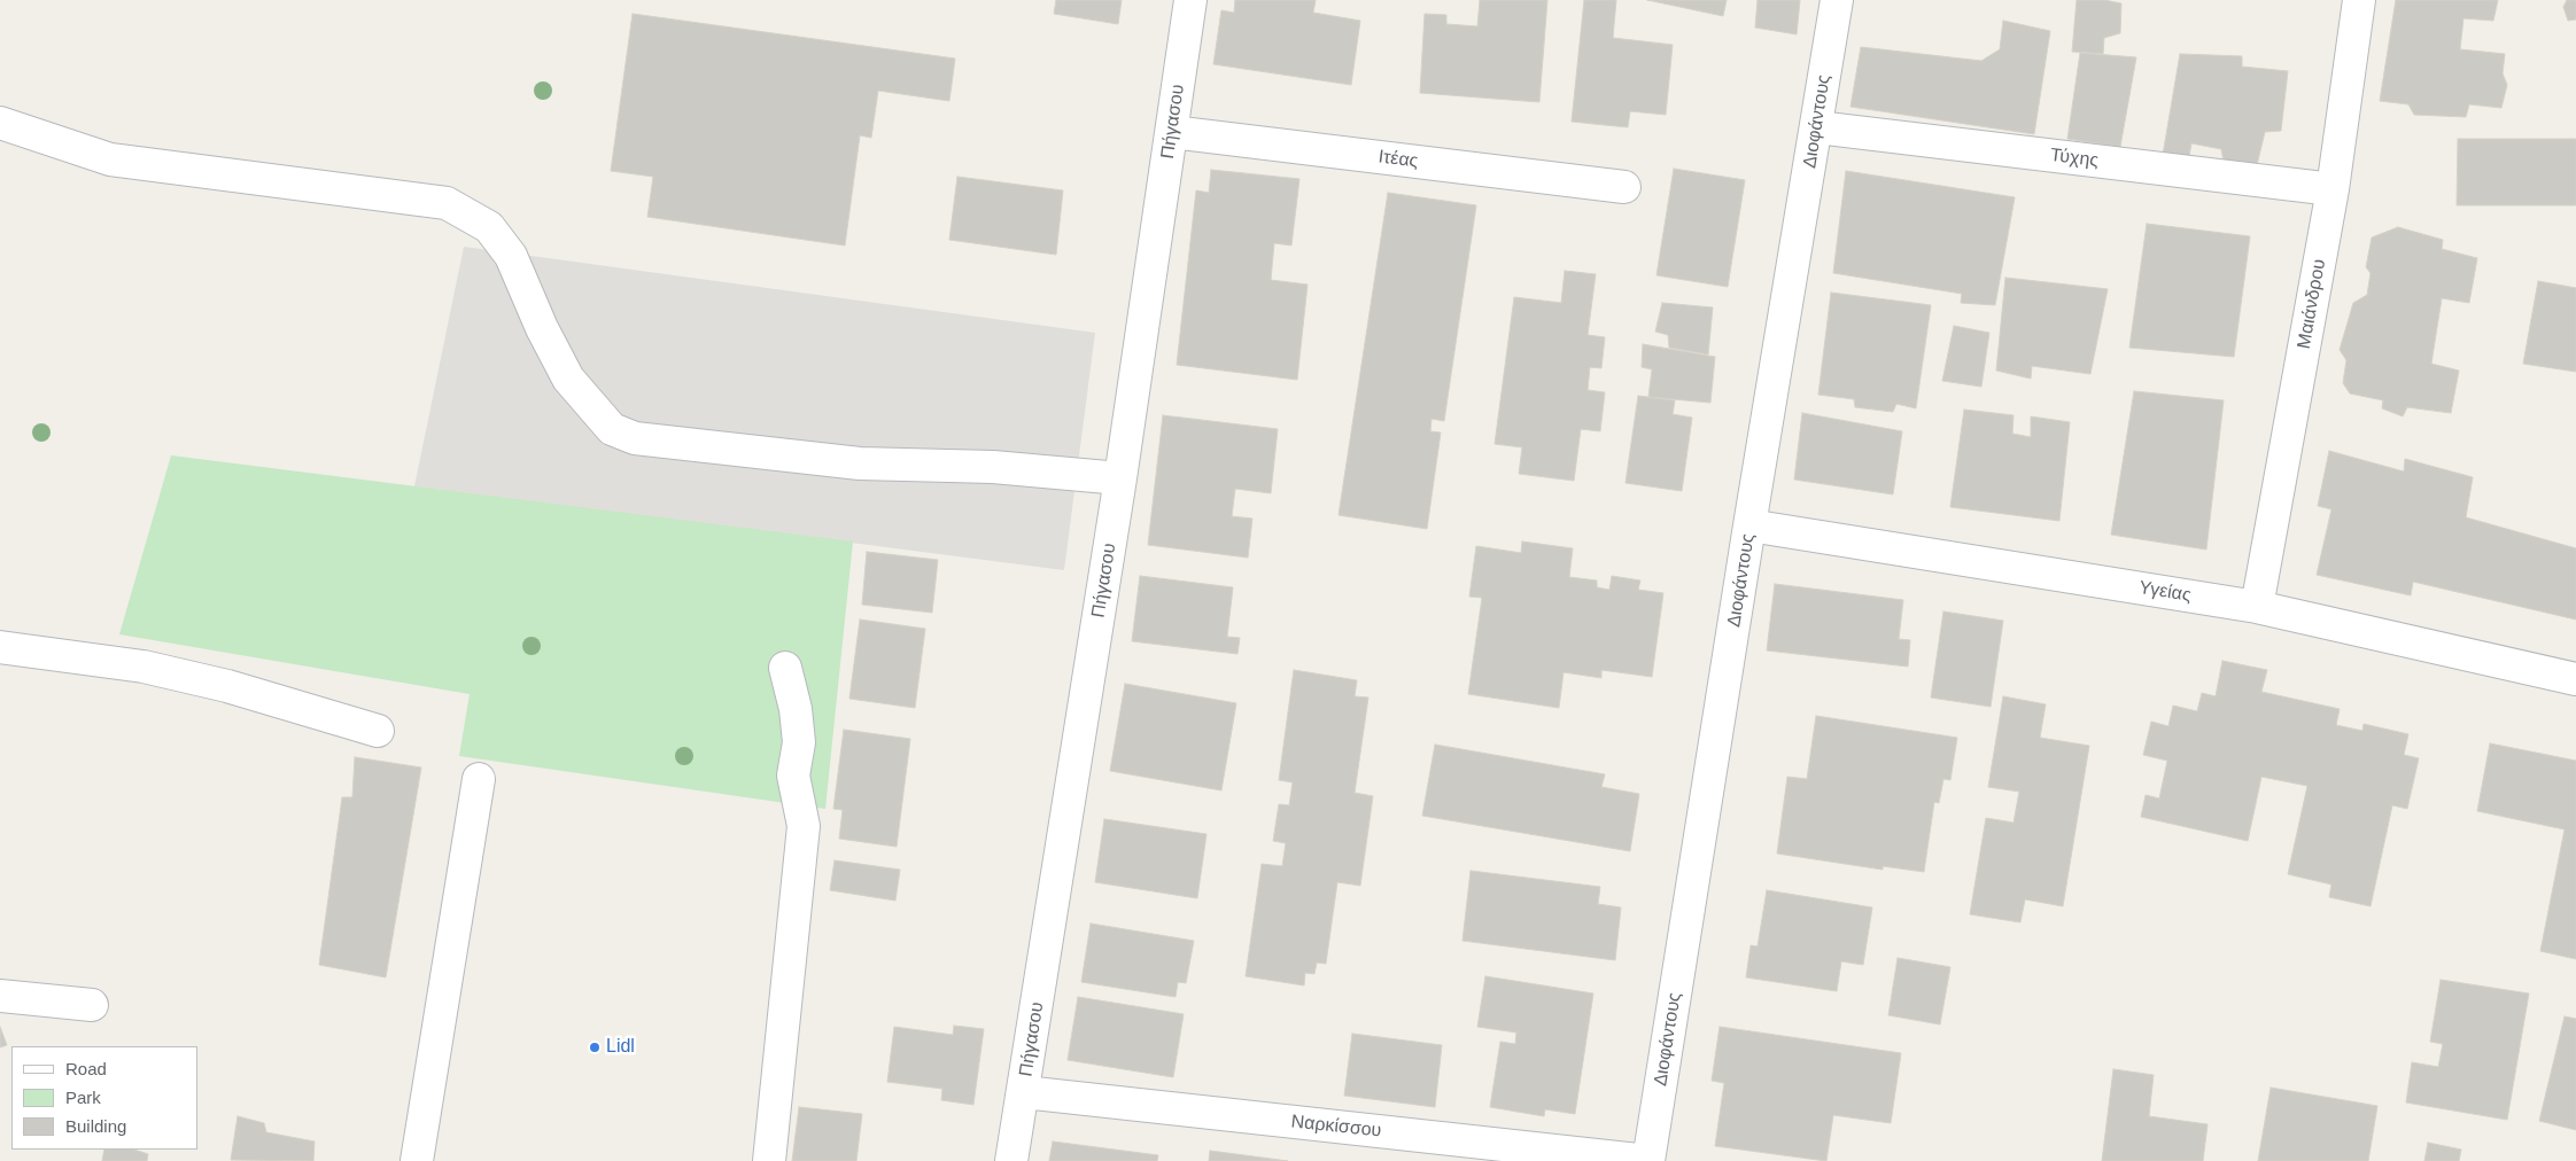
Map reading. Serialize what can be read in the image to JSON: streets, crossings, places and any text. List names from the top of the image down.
{
  "streets": {
    "street": [
      "Πήγασου",
      "Διοφάντους",
      "Τύχης",
      "Ιτέας",
      "Μαιάνδρου",
      "Υγείας",
      "Ναρκίσσου"
    ]
  },
  "crossings": [
    ["Πήγασου", "Ιτέας"],
    ["Πήγασου", "Ναρκίσσου"],
    ["Διοφάντους", "Τύχης"],
    ["Διοφάντους", "Υγείας"],
    ["Διοφάντους", "Ναρκίσσου"],
    ["Τύχης", "Μαιάνδρου"],
    ["Μαιάνδρου", "Υγείας"]
  ],
  "places": ["Lidl"],
  "legend": ["Road", "Park", "Building"]
}
